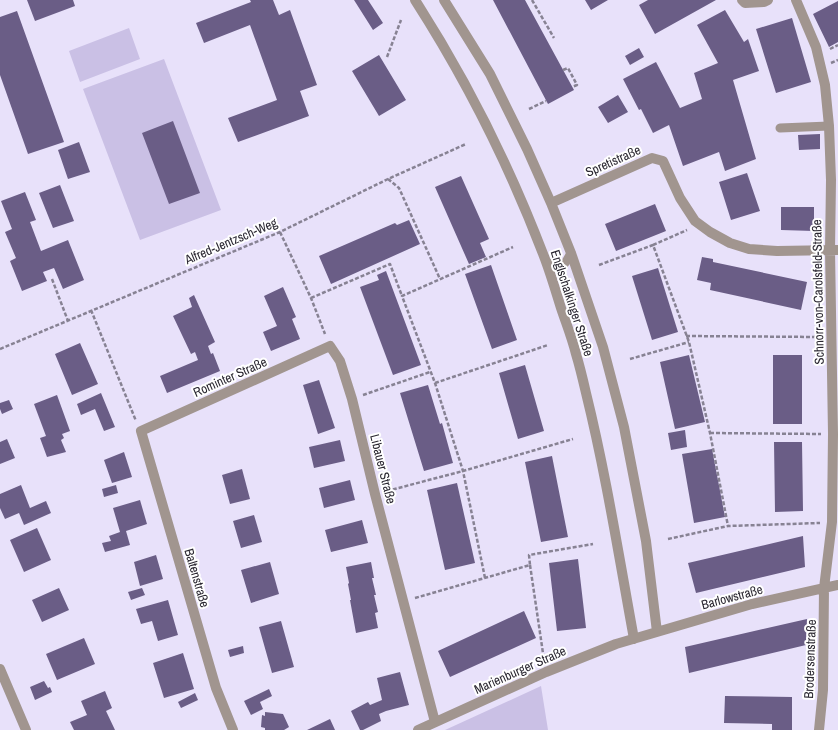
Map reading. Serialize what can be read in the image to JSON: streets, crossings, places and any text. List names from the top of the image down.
{
  "streets": {
    "street": [
      "Spretistraße",
      "Schnorr-von-Carolsfeld-Straße",
      "Englschalkinger Straße",
      "Rominter Straße",
      "Libauer Straße",
      "Baltenstraße",
      "Barlowstraße",
      "Brodersenstraße",
      "Marienburger Straße"
    ],
    "path": ["Alfred-Jentzsch-Weg"]
  },
  "crossings": [
    ["Spretistraße", "Schnorr-von-Carolsfeld-Straße"],
    ["Spretistraße", "Englschalkinger Straße"],
    ["Schnorr-von-Carolsfeld-Straße", "Barlowstraße"],
    ["Schnorr-von-Carolsfeld-Straße", "Brodersenstraße"],
    ["Englschalkinger Straße", "Barlowstraße"],
    ["Englschalkinger Straße", "Marienburger Straße"],
    ["Rominter Straße", "Libauer Straße"],
    ["Rominter Straße", "Baltenstraße"],
    ["Libauer Straße", "Marienburger Straße"],
    ["Barlowstraße", "Brodersenstraße"],
    ["Barlowstraße", "Marienburger Straße"]
  ]
}
